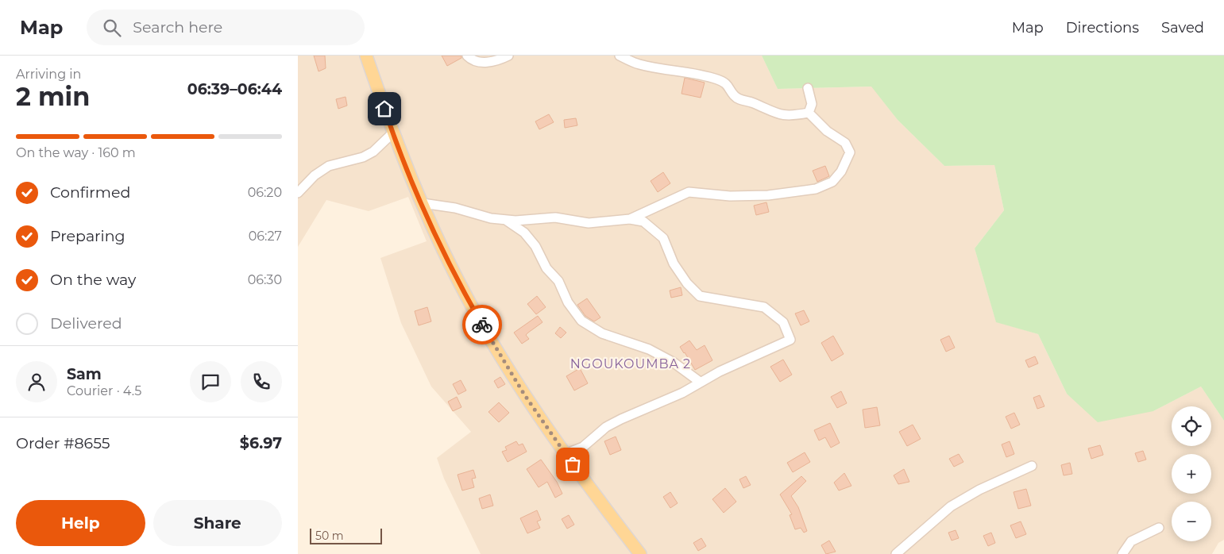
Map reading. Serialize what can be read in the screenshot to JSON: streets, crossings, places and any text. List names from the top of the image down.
{
  "districts": ["NGOUKOUMBA 2"],
  "scale_bar": "50 m",
  "page": {
    "header": "Map",
    "search": "Search here",
    "nav": ["Map", "Directions", "Saved"],
    "heading": ["2 min", "Arriving in", "06:39–06:44"],
    "panel": [
      "Sam",
      "Courier · 4.5",
      "Order #8655",
      "$6.97"
    ],
    "bar": "On the way · 160 m",
    "list": [
      ["Confirmed", "06:20"],
      ["Preparing", "06:27"],
      ["On the way", "06:30"],
      "Delivered"
    ],
    "map_buttons": ["+", "−"],
    "buttons": ["Help", "Share"],
    "scale": "50 m"
  }
}
